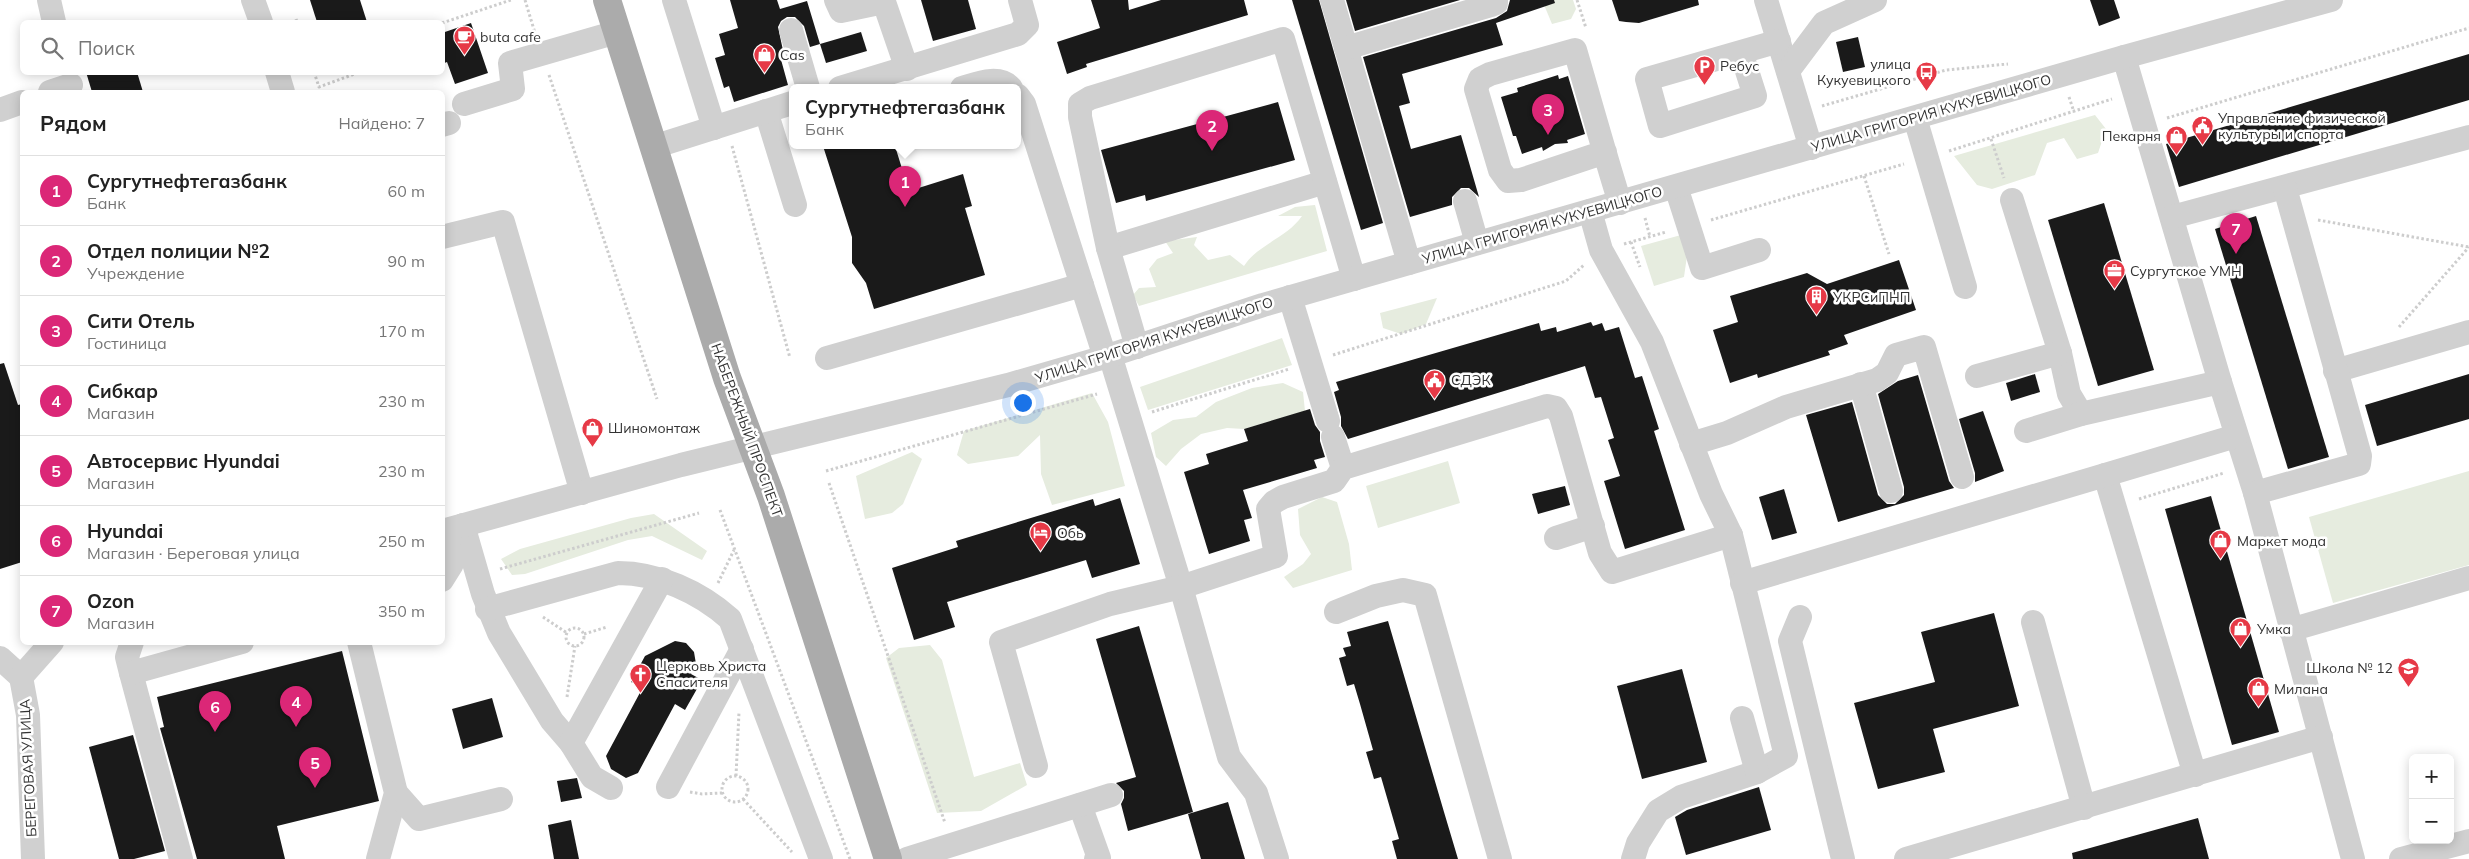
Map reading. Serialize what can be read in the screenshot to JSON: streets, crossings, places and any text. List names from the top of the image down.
{
  "streets": {
    "main road": ["НАБЕРЕЖНЫЙ ПРОСПЕКТ"],
    "street": ["УЛИЦА ГРИГОРИЯ КУКУЕВИЦКОГО", "БЕРЕГОВАЯ УЛИЦА"]
  },
  "crossings": [
    ["УЛИЦА ГРИГОРИЯ КУКУЕВИЦКОГО", "НАБЕРЕЖНЫЙ ПРОСПЕКТ"]
  ],
  "places": {
    "cafe": ["buta cafe"],
    "shop": [
      "Cas",
      "Пекарня",
      "Шиномонтаж",
      "Маркет мода",
      "Умка",
      "Милана"
    ],
    "parking": ["Ребус"],
    "bus stop": ["улица Кукуевицкого"],
    "public building": ["Управление физической культуры и спорта", "СДЭК"],
    "office": ["Сургутское УМН"],
    "building": ["УКРСиПНП"],
    "hotel": ["Обь"],
    "school or university": ["Школа № 12"],
    "church": ["Церковь Христа Спасителя"]
  },
  "page": {
    "search": "Поиск",
    "popup": ["Сургутнефтегазбанк", "Банк"],
    "heading": ["Рядом", "Найдено: 7"],
    "pins": [
      "3",
      "2",
      "1",
      "7",
      "4",
      "6",
      "5"
    ],
    "list": [
      {
        "mark": "1",
        "name": "Сургутнефтегазбанк",
        "note": "Банк",
        "value": "60 m"
      },
      {
        "mark": "2",
        "name": "Отдел полиции №2",
        "note": "Учреждение",
        "value": "90 m"
      },
      {
        "mark": "3",
        "name": "Сити Отель",
        "note": "Гостиница",
        "value": "170 m"
      },
      {
        "mark": "4",
        "name": "Сибкар",
        "note": "Магазин",
        "value": "230 m"
      },
      {
        "mark": "5",
        "name": "Автосервис Hyundai",
        "note": "Магазин",
        "value": "230 m"
      },
      {
        "mark": "6",
        "name": "Hyundai",
        "note": "Магазин · Береговая улица",
        "value": "250 m"
      },
      {
        "mark": "7",
        "name": "Ozon",
        "note": "Магазин",
        "value": "350 m"
      }
    ],
    "map_buttons": ["+", "−"]
  }
}
